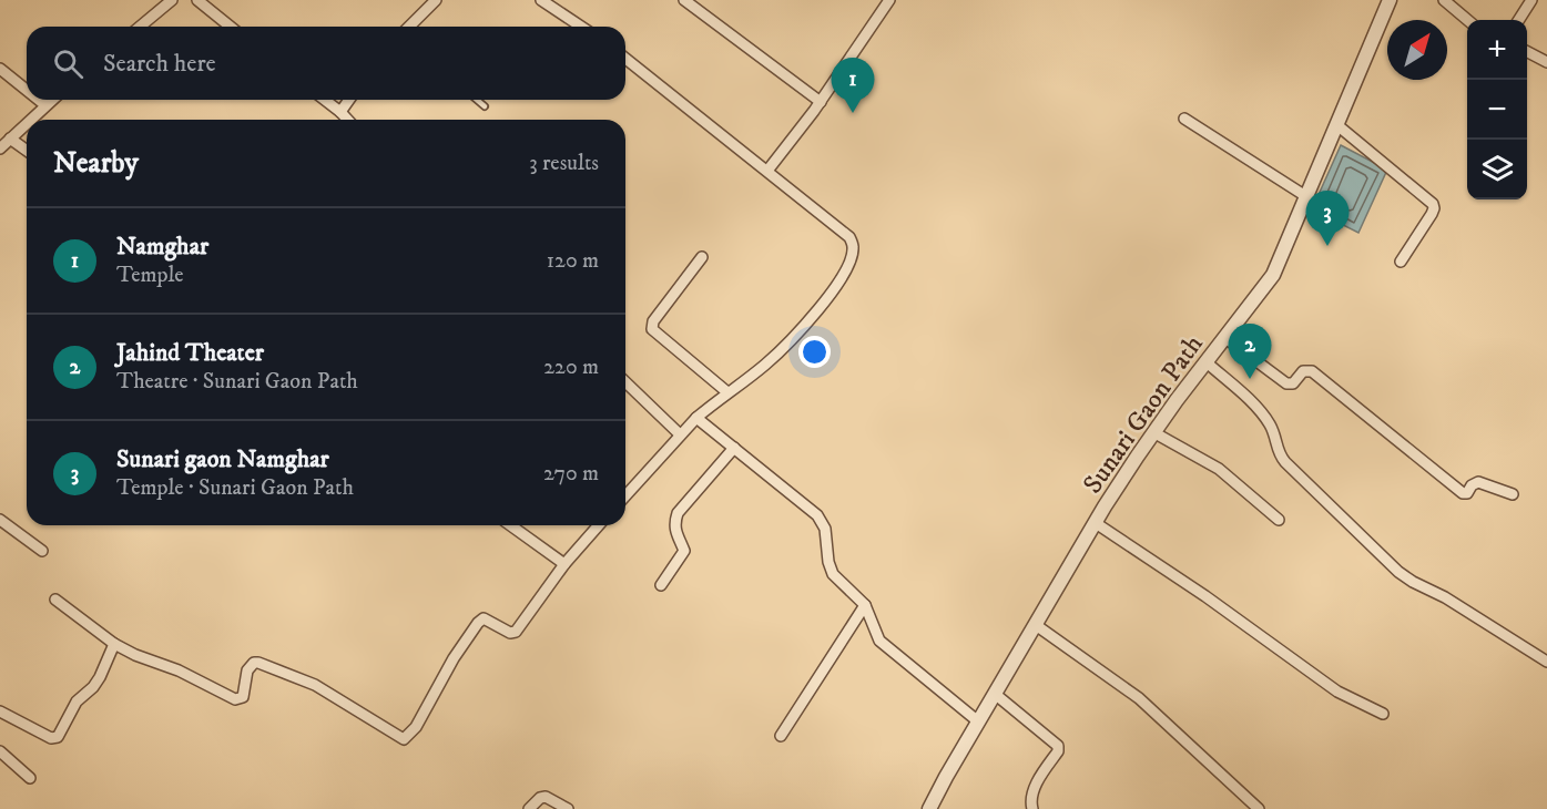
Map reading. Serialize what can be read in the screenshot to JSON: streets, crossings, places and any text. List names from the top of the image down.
{
  "streets": {
    "street": ["Sunari Gaon Path"]
  },
  "north": "top right",
  "page": {
    "map_buttons": ["+", "−"],
    "search": "Search here",
    "pins": ["1", "3", "2"],
    "heading": ["Nearby", "3 results"],
    "list": [
      {
        "mark": "1",
        "name": "Namghar",
        "note": "Temple",
        "value": "120 m"
      },
      {
        "mark": "2",
        "name": "Jahind Theater",
        "note": "Theatre · Sunari Gaon Path",
        "value": "220 m"
      },
      {
        "mark": "3",
        "name": "Sunari gaon Namghar",
        "note": "Temple · Sunari Gaon Path",
        "value": "270 m"
      }
    ]
  }
}
